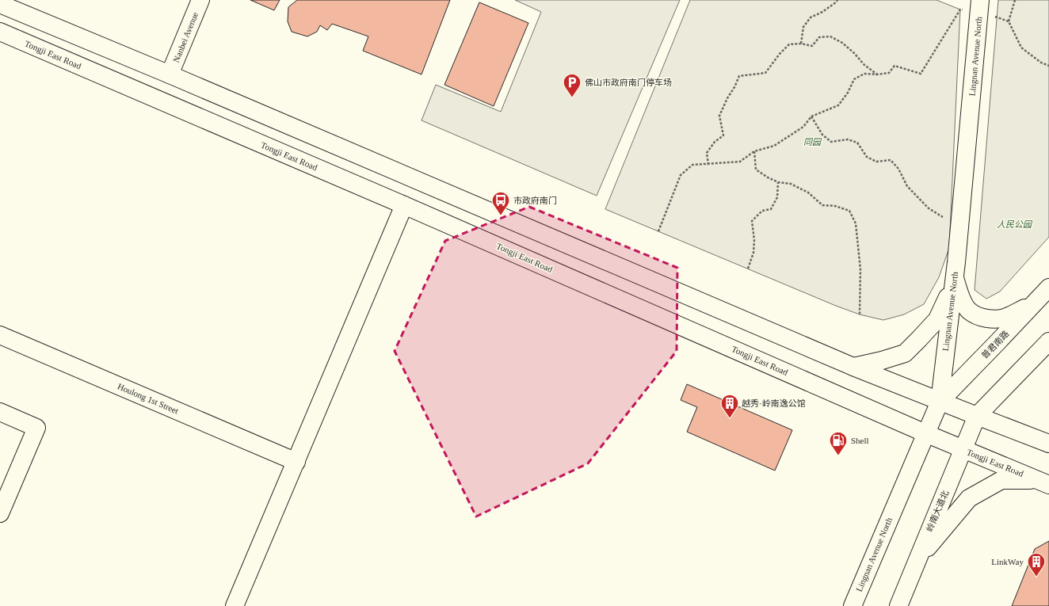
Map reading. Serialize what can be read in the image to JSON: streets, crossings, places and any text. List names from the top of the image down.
{
  "streets": {
    "main road": [
      "Nanbei Avenue",
      "Tongji East Road",
      "Lingnan Avenue North",
      "普君南路",
      "Houlong 1st Street",
      "岭南大道北"
    ]
  },
  "crossings": [
    ["Tongji East Road", "Lingnan Avenue North"],
    ["Tongji East Road", "岭南大道北"],
    ["Lingnan Avenue North", "普君南路"]
  ],
  "parks": ["同园", "人民公园"],
  "places": {
    "parking": ["佛山市政府南门停车场"],
    "bus stop": ["市政府南门"],
    "building": ["越秀·岭南逸公馆", "LinkWay"],
    "fuel station": ["Shell"]
  }
}
